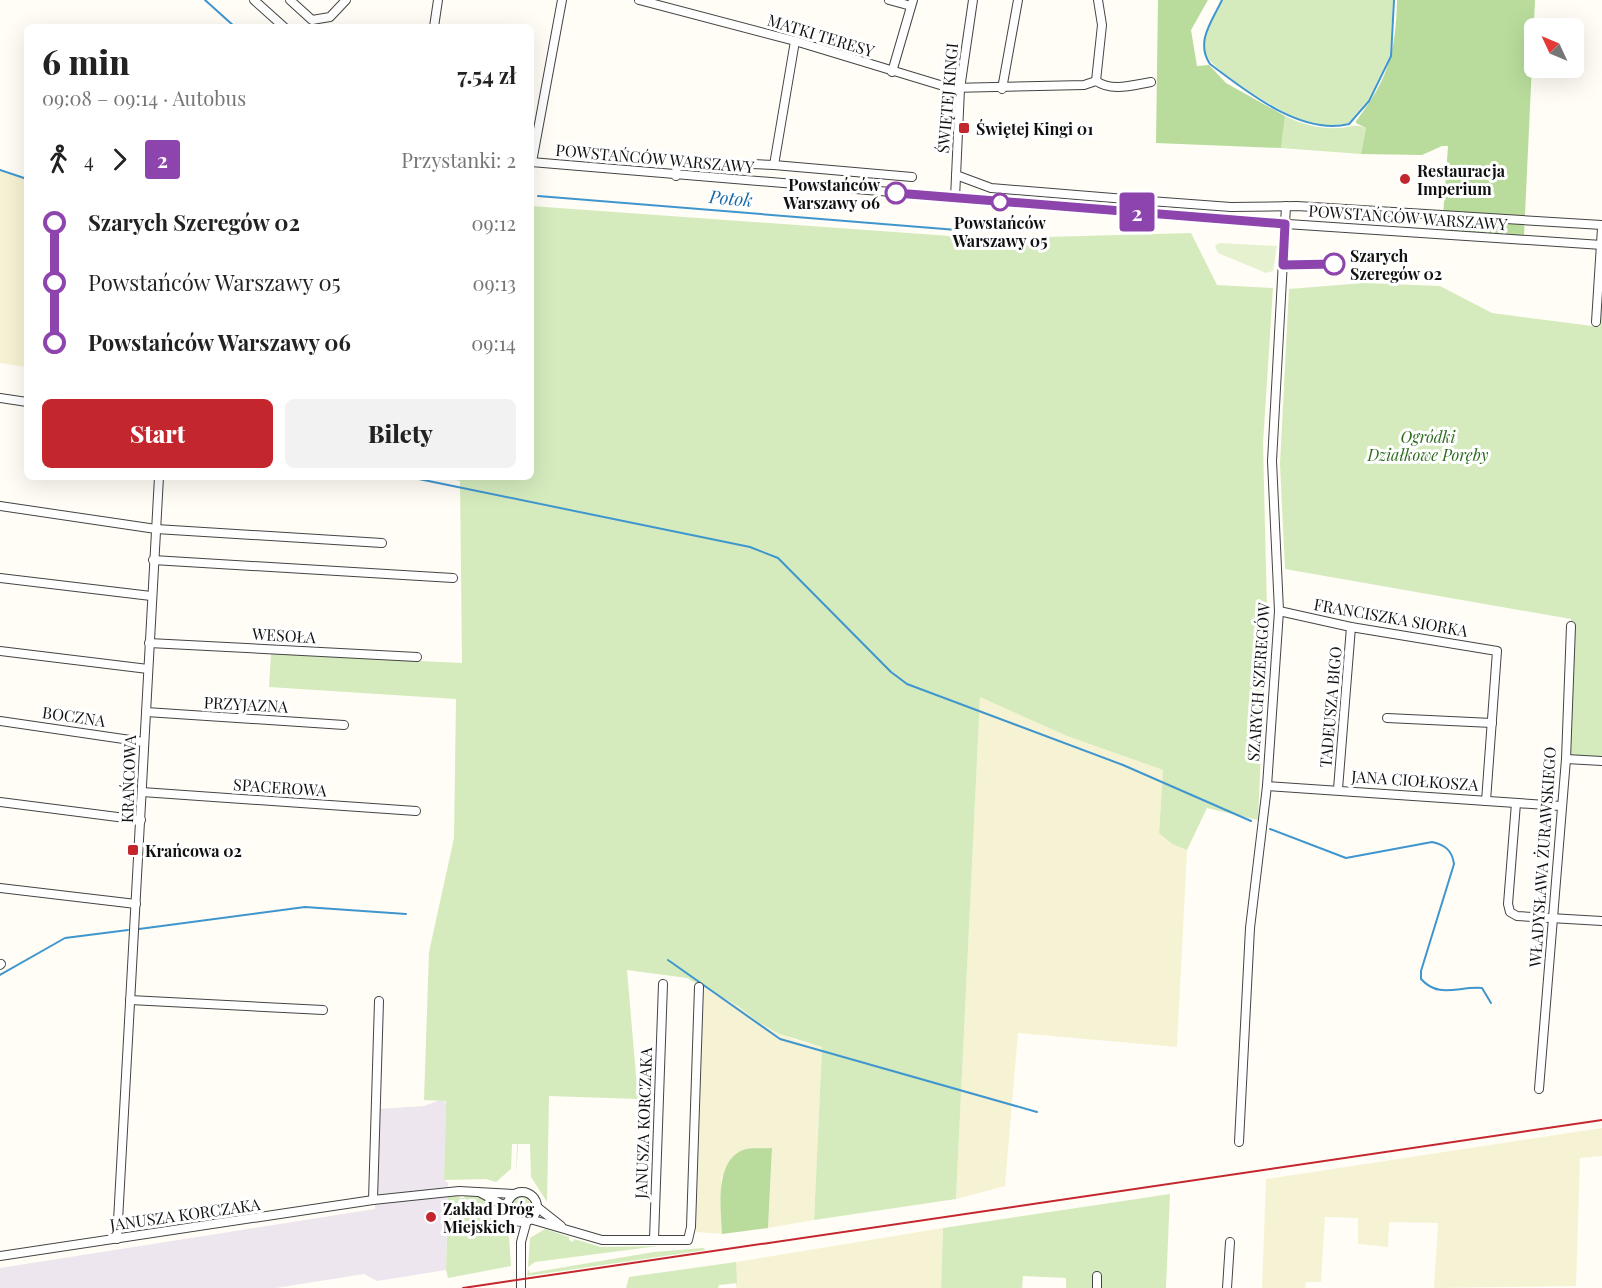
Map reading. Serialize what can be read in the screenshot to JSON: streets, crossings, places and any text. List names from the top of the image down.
{
  "streets": {
    "street": [
      "MATKI TERESY",
      "ŚWIĘTEJ KINGI",
      "POWSTAŃCÓW WARSZAWY",
      "FRANCISZKA SIORKA",
      "WESOŁA",
      "SZARYCH SZEREGÓW",
      "PRZYJAZNA",
      "TADEUSZA BIGO",
      "BOCZNA",
      "KRAŃCOWA",
      "JANA CIOŁKOSZA",
      "SPACEROWA",
      "WŁADYSŁAWA ŻURAWSKIEGO",
      "JANUSZA KORCZAKA"
    ]
  },
  "crossings": [
    ["MATKI TERESY", "ŚWIĘTEJ KINGI"],
    ["ŚWIĘTEJ KINGI", "POWSTAŃCÓW WARSZAWY"],
    ["POWSTAŃCÓW WARSZAWY", "SZARYCH SZEREGÓW"],
    ["FRANCISZKA SIORKA", "SZARYCH SZEREGÓW"],
    ["FRANCISZKA SIORKA", "TADEUSZA BIGO"],
    ["WESOŁA", "KRAŃCOWA"],
    ["SZARYCH SZEREGÓW", "JANA CIOŁKOSZA"],
    ["PRZYJAZNA", "KRAŃCOWA"],
    ["TADEUSZA BIGO", "JANA CIOŁKOSZA"],
    ["BOCZNA", "KRAŃCOWA"],
    ["KRAŃCOWA", "SPACEROWA"],
    ["KRAŃCOWA", "JANUSZA KORCZAKA"],
    ["JANA CIOŁKOSZA", "WŁADYSŁAWA ŻURAWSKIEGO"]
  ],
  "water": ["Potok"],
  "parks": ["Ogródki Działkowe Poręby"],
  "places": {
    "transit": ["Świętej Kingi 01", "Krańcowa 02"],
    "other": [
      "Restauracja Imperium",
      "Powstańców Warszawy 06",
      "Powstańców Warszawy 05",
      "Szarych Szeregów 02",
      "Zakład Dróg Miejskich"
    ]
  },
  "lines": ["bus line 2"],
  "north": "top left",
  "page": {
    "on_map": "2",
    "heading": ["6 min", "09:08 – 09:14 · Autobus", "7.54 zł"],
    "legs": ["4", "2", "Przystanki: 2"],
    "list": [
      {
        "name": "Szarych Szeregów 02",
        "value": "09:12"
      },
      {
        "name": "Powstańców Warszawy 05",
        "value": "09:13"
      },
      {
        "name": "Powstańców Warszawy 06",
        "value": "09:14"
      }
    ],
    "buttons": ["Start", "Bilety"]
  }
}
